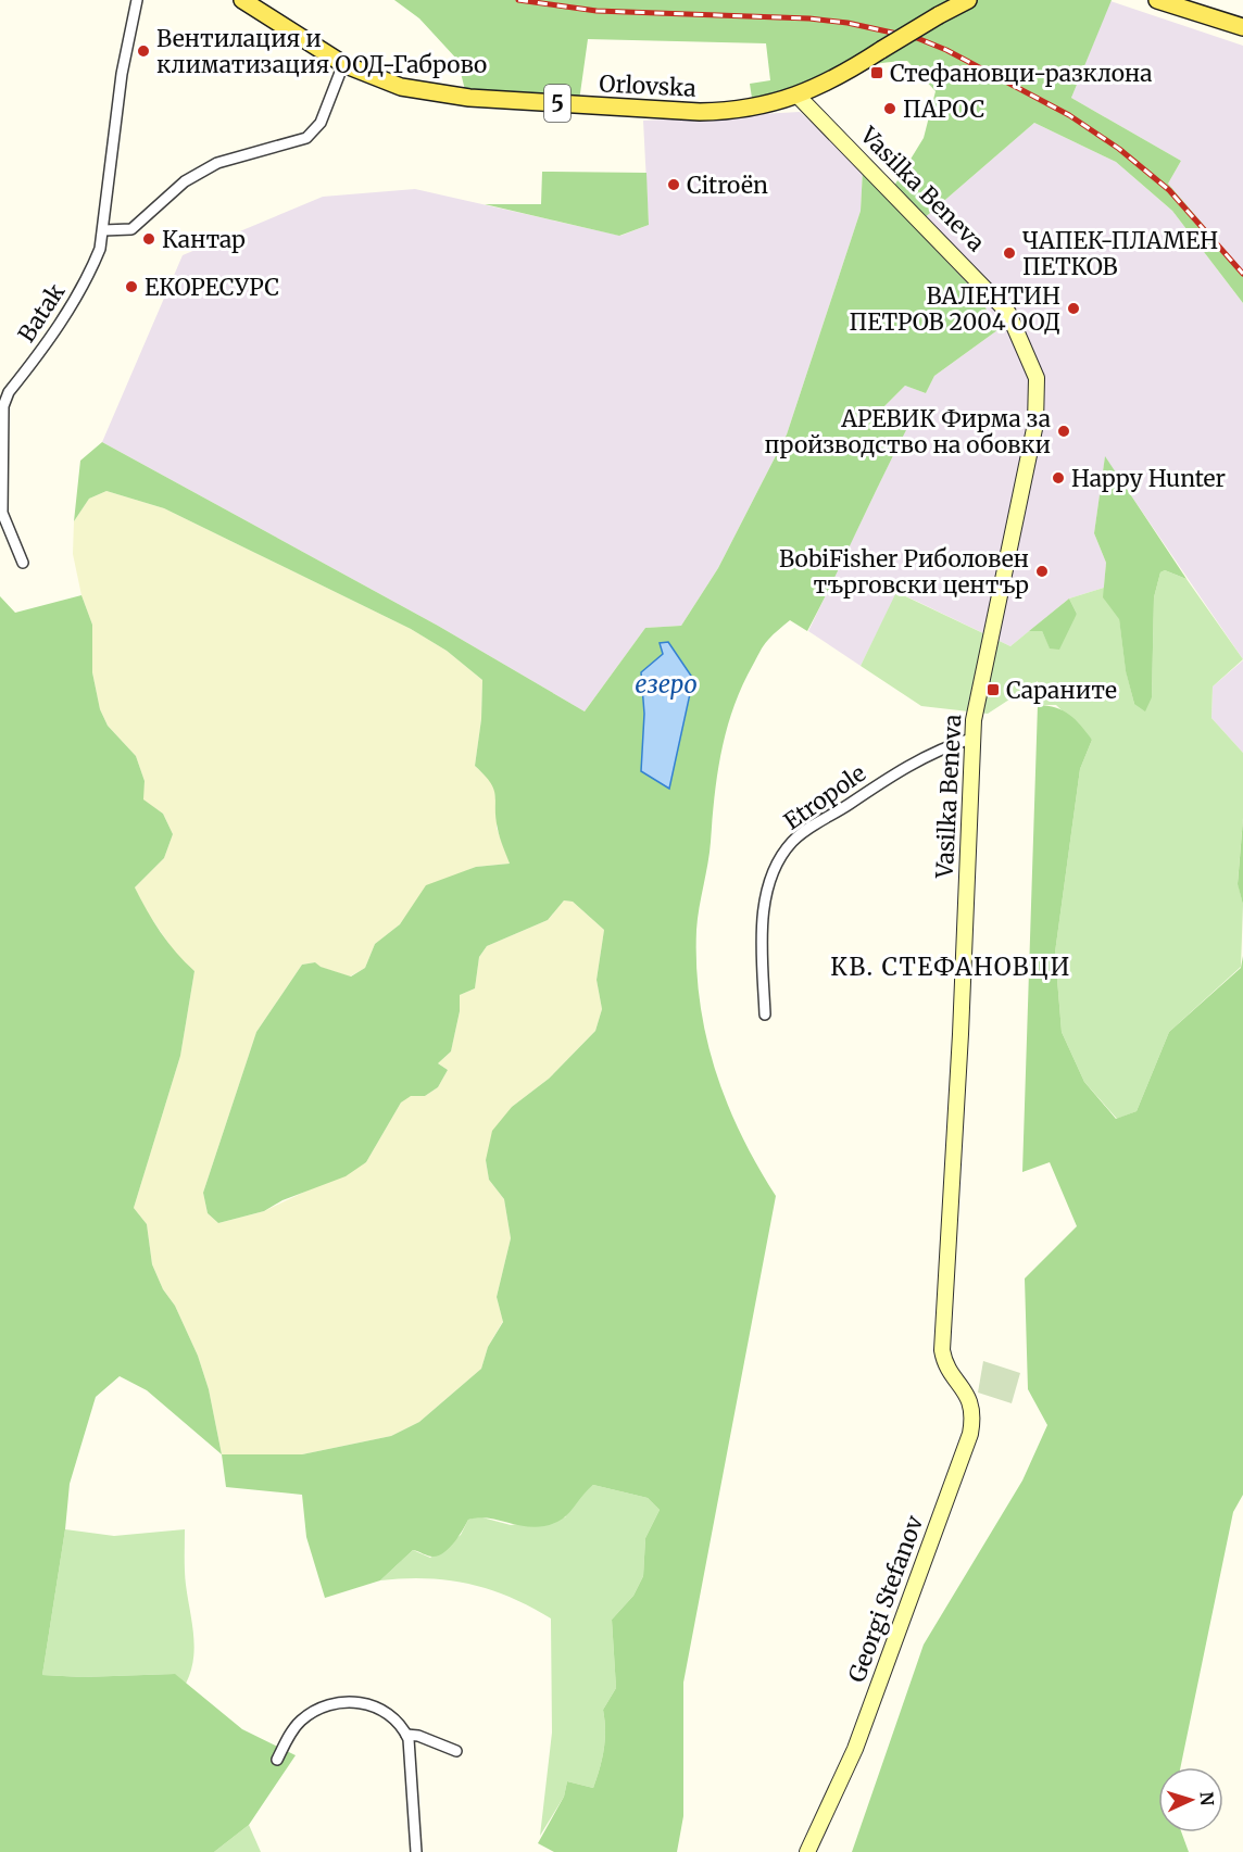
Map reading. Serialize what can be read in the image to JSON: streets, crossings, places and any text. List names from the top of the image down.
{
  "streets": {
    "main road": ["Orlovska", "5"],
    "street": [
      "Vasilka Beneva",
      "Batak",
      "Etropole",
      "Georgi Stefanov"
    ]
  },
  "crossings": [
    ["Orlovska", "Vasilka Beneva"],
    ["Vasilka Beneva", "Etropole"],
    ["Vasilka Beneva", "Georgi Stefanov"]
  ],
  "districts": ["КВ. СТЕФАНОВЦИ"],
  "water": ["езеро"],
  "places": {
    "other": [
      "Вентилация и климатизация ООД-Габрово",
      "ПАРОС",
      "Citroën",
      "Кантар",
      "ЧАПЕК-ПЛАМЕН ПЕТКОВ",
      "ЕКОРЕСУРС",
      "ВАЛЕНТИН ПЕТРОВ 2004 ООД",
      "АРЕВИК Фирма за пройзводство на обовки",
      "Happy Hunter",
      "BobiFisher Риболовен търговски център"
    ],
    "transit": ["Стефановци-разклона", "Сараните"]
  },
  "north": "right"
}
